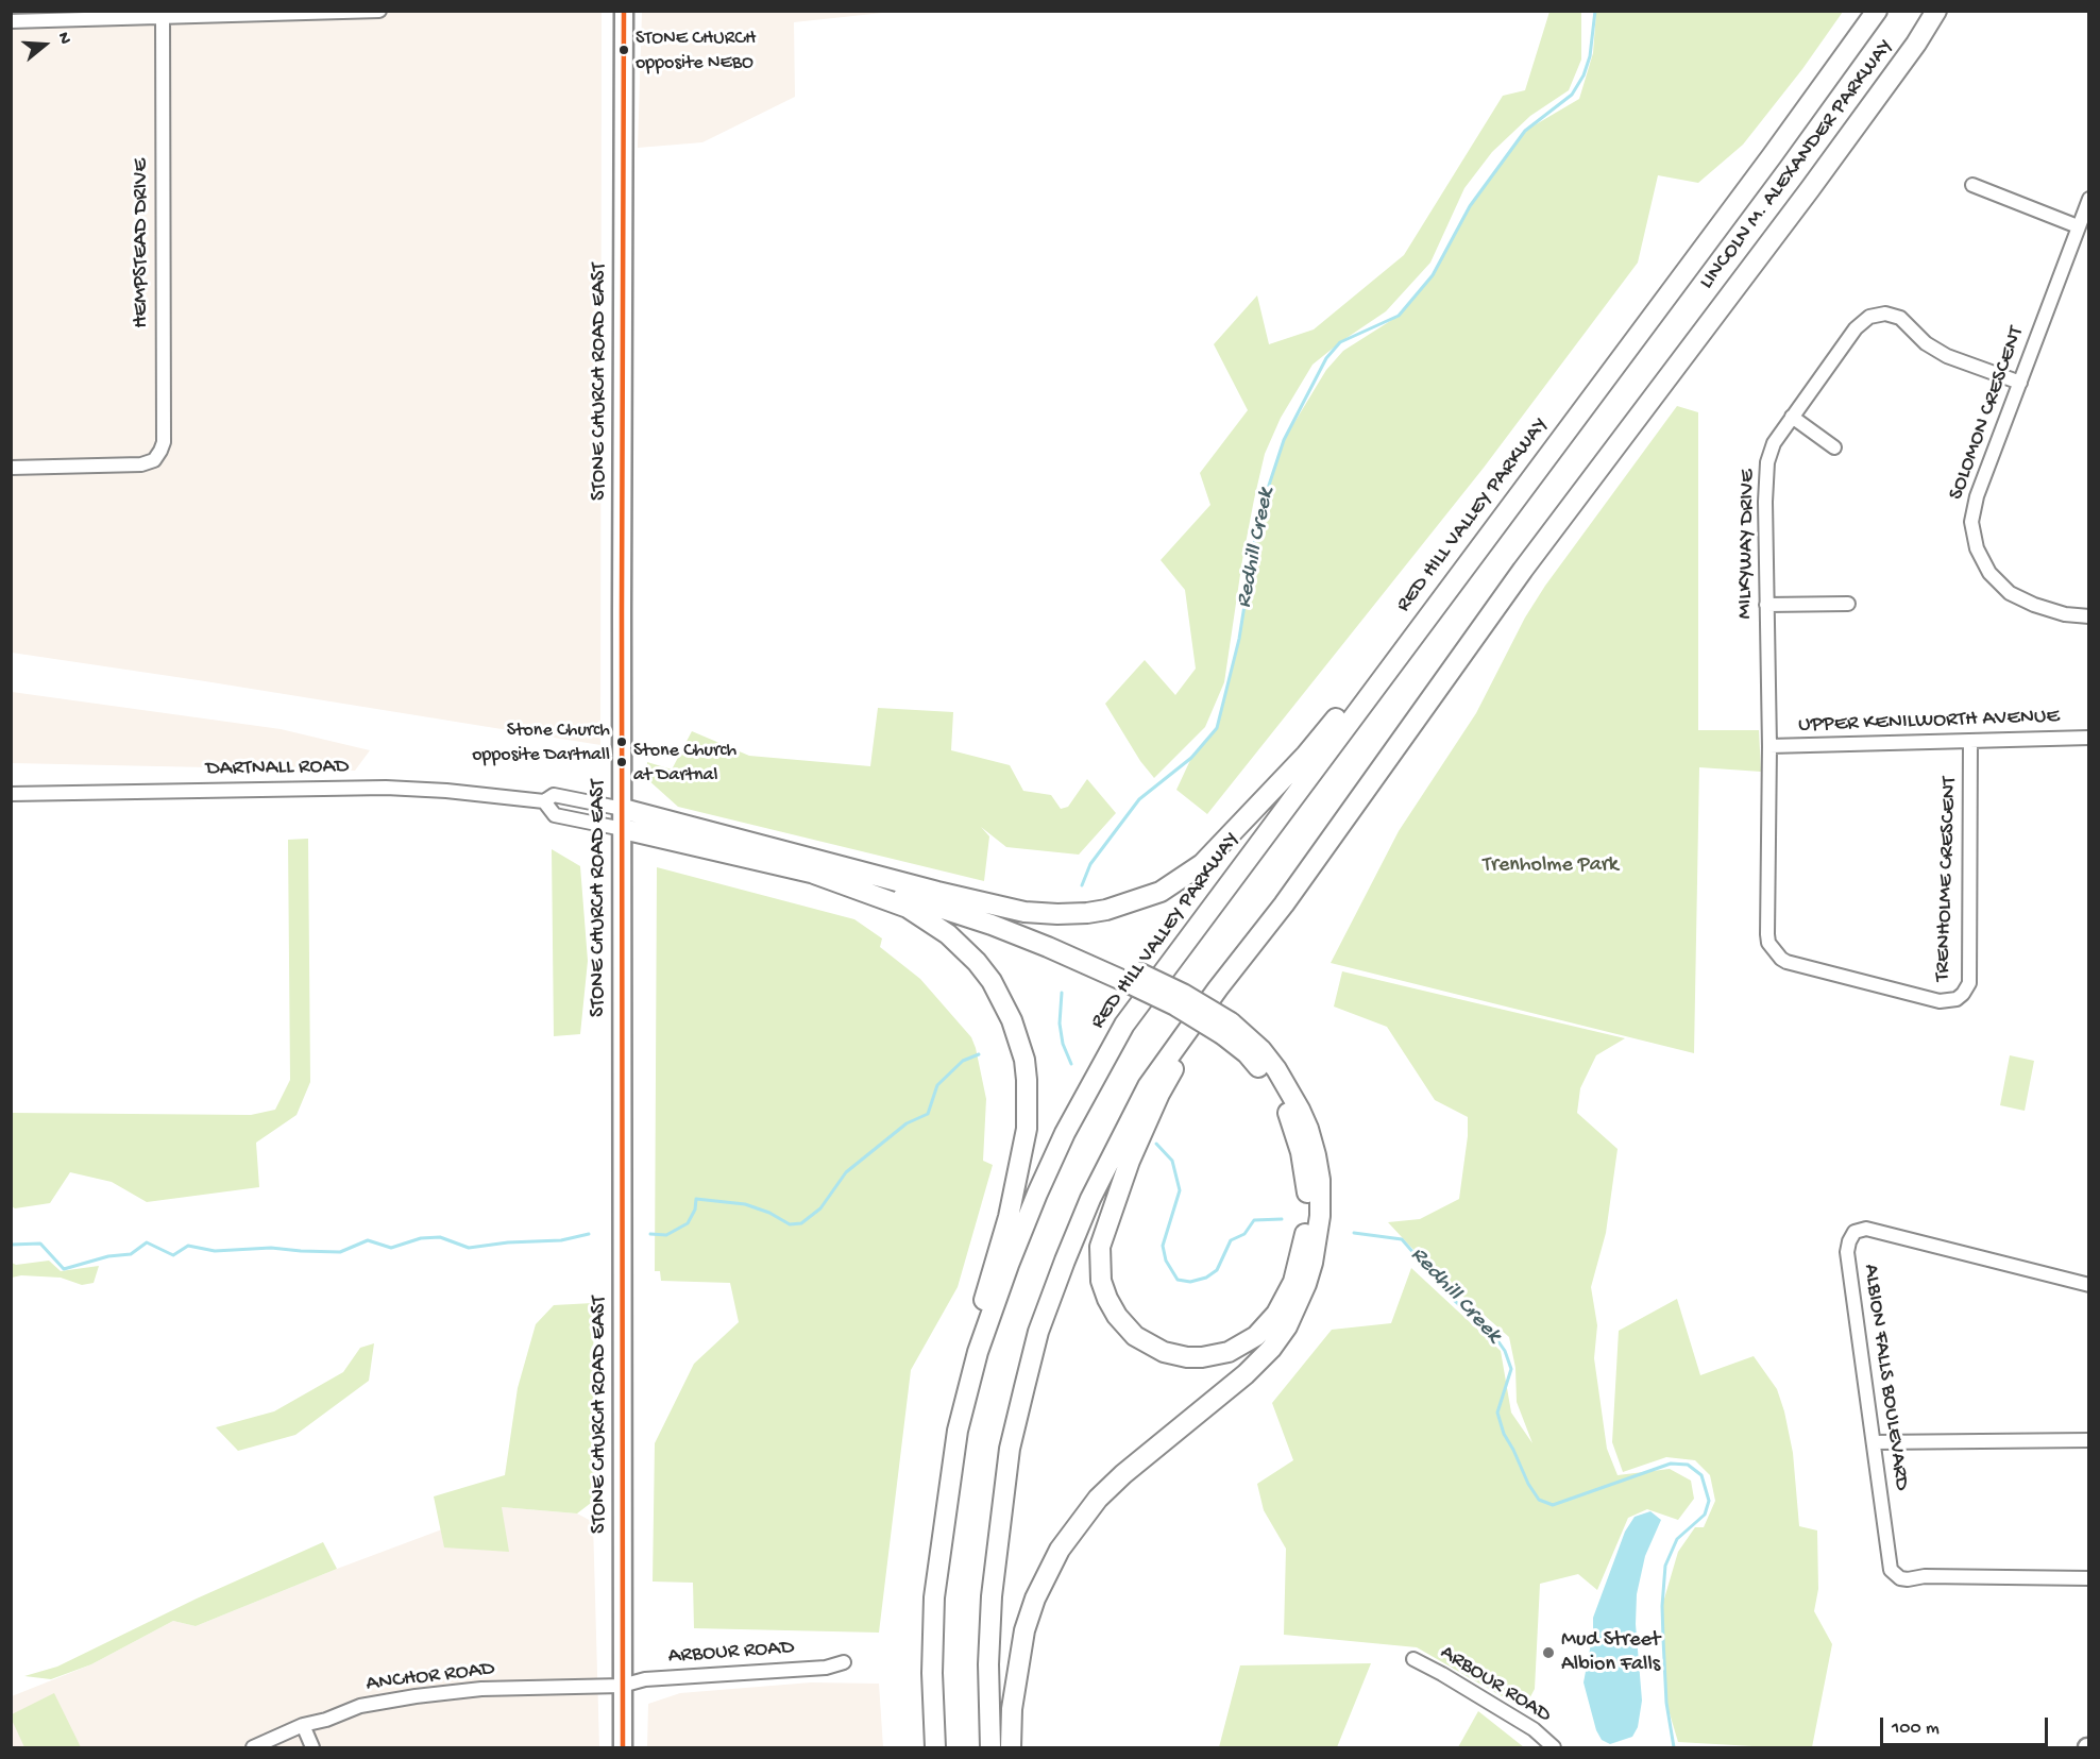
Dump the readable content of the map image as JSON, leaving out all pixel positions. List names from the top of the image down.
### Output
{
  "streets": {
    "highway": ["LINCOLN M. ALEXANDER PARKWAY", "RED HILL VALLEY PARKWAY"],
    "main road": ["STONE CHURCH ROAD EAST"],
    "street": [
      "HEMPSTEAD DRIVE",
      "SOLOMON CRESCENT",
      "MILKYWAY DRIVE",
      "UPPER KENILWORTH AVENUE",
      "DARTNALL ROAD",
      "TRENHOLME CRESCENT",
      "ALBION FALLS BOULEVARD",
      "ARBOUR ROAD",
      "ANCHOR ROAD"
    ]
  },
  "crossings": [
    ["LINCOLN M. ALEXANDER PARKWAY", "RED HILL VALLEY PARKWAY"],
    ["STONE CHURCH ROAD EAST", "DARTNALL ROAD"],
    ["STONE CHURCH ROAD EAST", "ARBOUR ROAD"],
    ["STONE CHURCH ROAD EAST", "ANCHOR ROAD"],
    ["SOLOMON CRESCENT", "MILKYWAY DRIVE"],
    ["MILKYWAY DRIVE", "UPPER KENILWORTH AVENUE"],
    ["MILKYWAY DRIVE", "TRENHOLME CRESCENT"],
    ["UPPER KENILWORTH AVENUE", "TRENHOLME CRESCENT"],
    ["ARBOUR ROAD", "ANCHOR ROAD"]
  ],
  "water": ["Redhill Creek"],
  "parks": ["Trenholme Park"],
  "places": [
    "STONE CHURCH opposite NEBO",
    "Stone Church opposite Dartnall",
    "Stone Church at Dartnal",
    "Mud Street Albion Falls"
  ],
  "scale_bar": "100 m",
  "north": "right"
}
